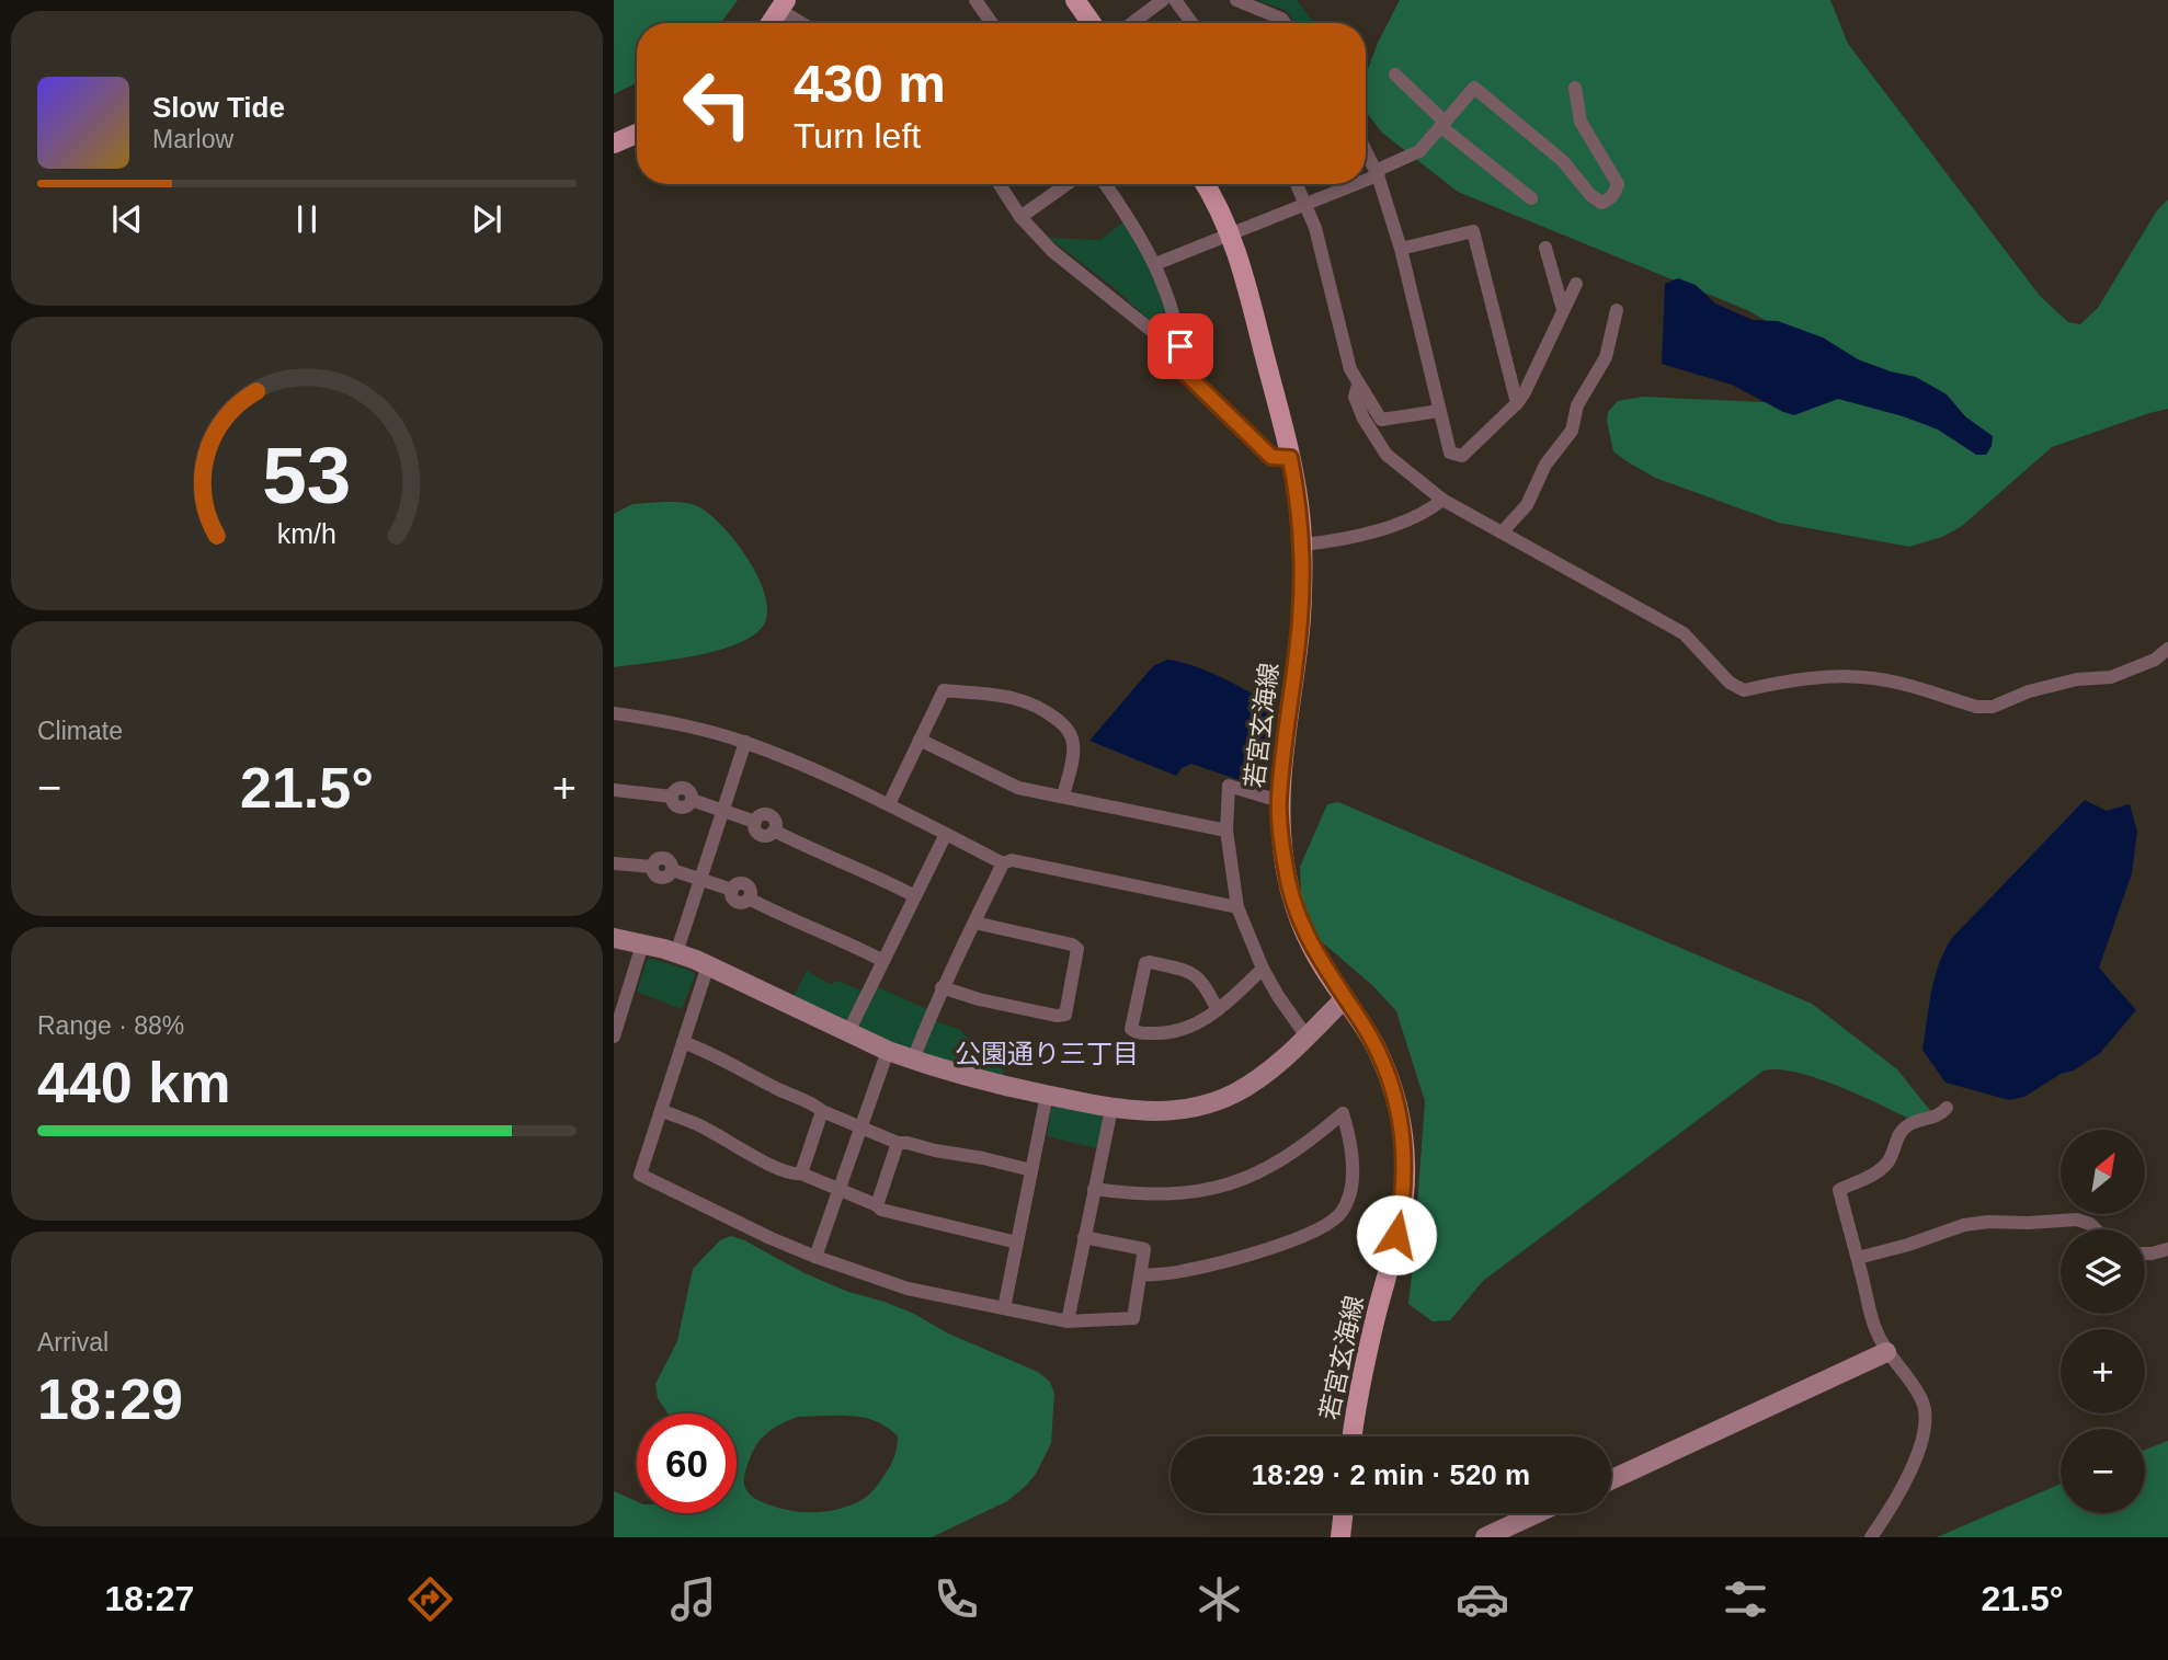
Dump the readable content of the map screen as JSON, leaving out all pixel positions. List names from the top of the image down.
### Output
{
  "streets": {
    "main road": ["若宮玄海線"]
  },
  "districts": ["公園通り三丁目"],
  "north": "top right",
  "page": {
    "turn": ["430 m", "Turn left"],
    "song": ["Slow Tide", "Marlow"],
    "tile": [
      "Climate",
      ["Range · 88%", "440 km"],
      ["Arrival", "18:29"]
    ],
    "heat": ["−", "21.5°", "+"],
    "map_buttons": ["+", "−"],
    "limit": "60",
    "trip": "18:29 · 2 min · 520 m",
    "tabs": ["18:27", "21.5°"],
    "gauge": ["53", "km/h"]
  }
}
